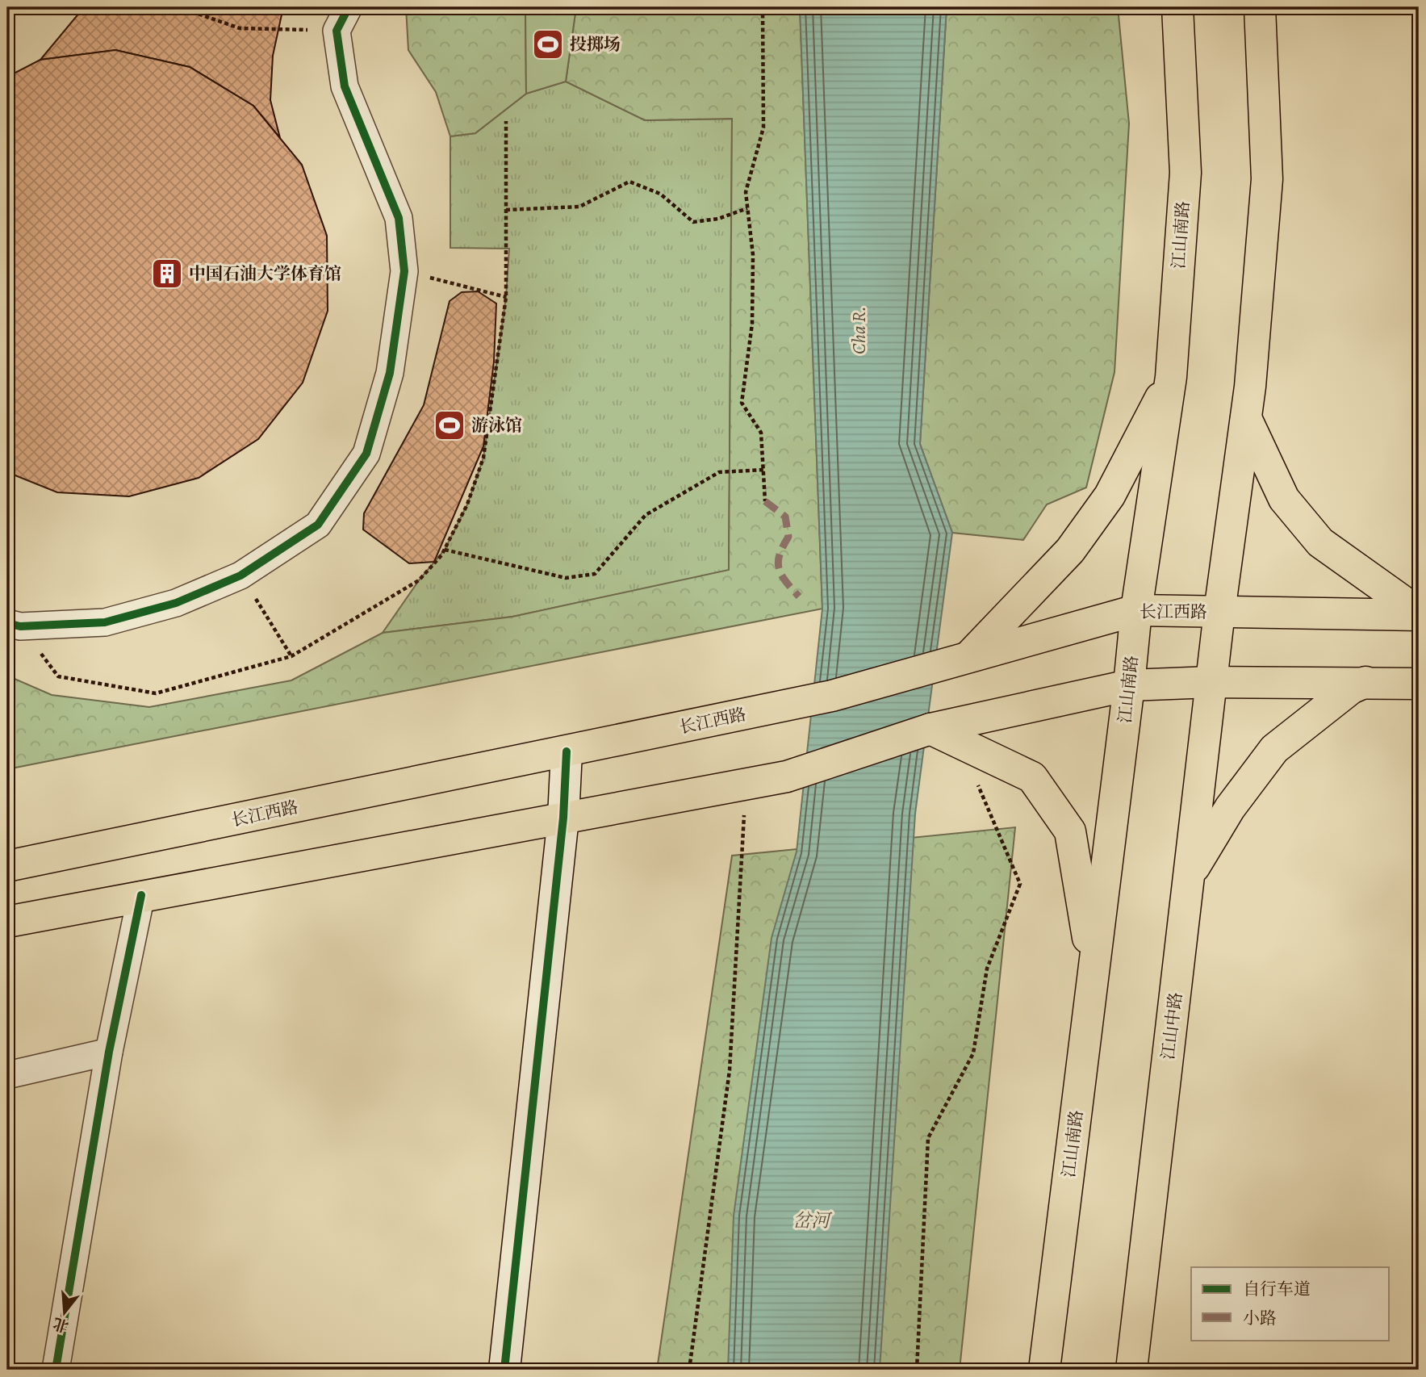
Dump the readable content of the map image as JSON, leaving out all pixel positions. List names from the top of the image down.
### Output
{
  "streets": {
    "main road": ["江山南路", "长江西路", "江山中路"]
  },
  "crossings": [
    ["江山南路", "长江西路"]
  ],
  "water": ["Cha R.", "岔河"],
  "places": {
    "sports": ["投掷场", "游泳馆"],
    "building": ["中国石油大学体育馆"]
  },
  "legend": ["自行车道", "小路"],
  "north": "bottom"
}
